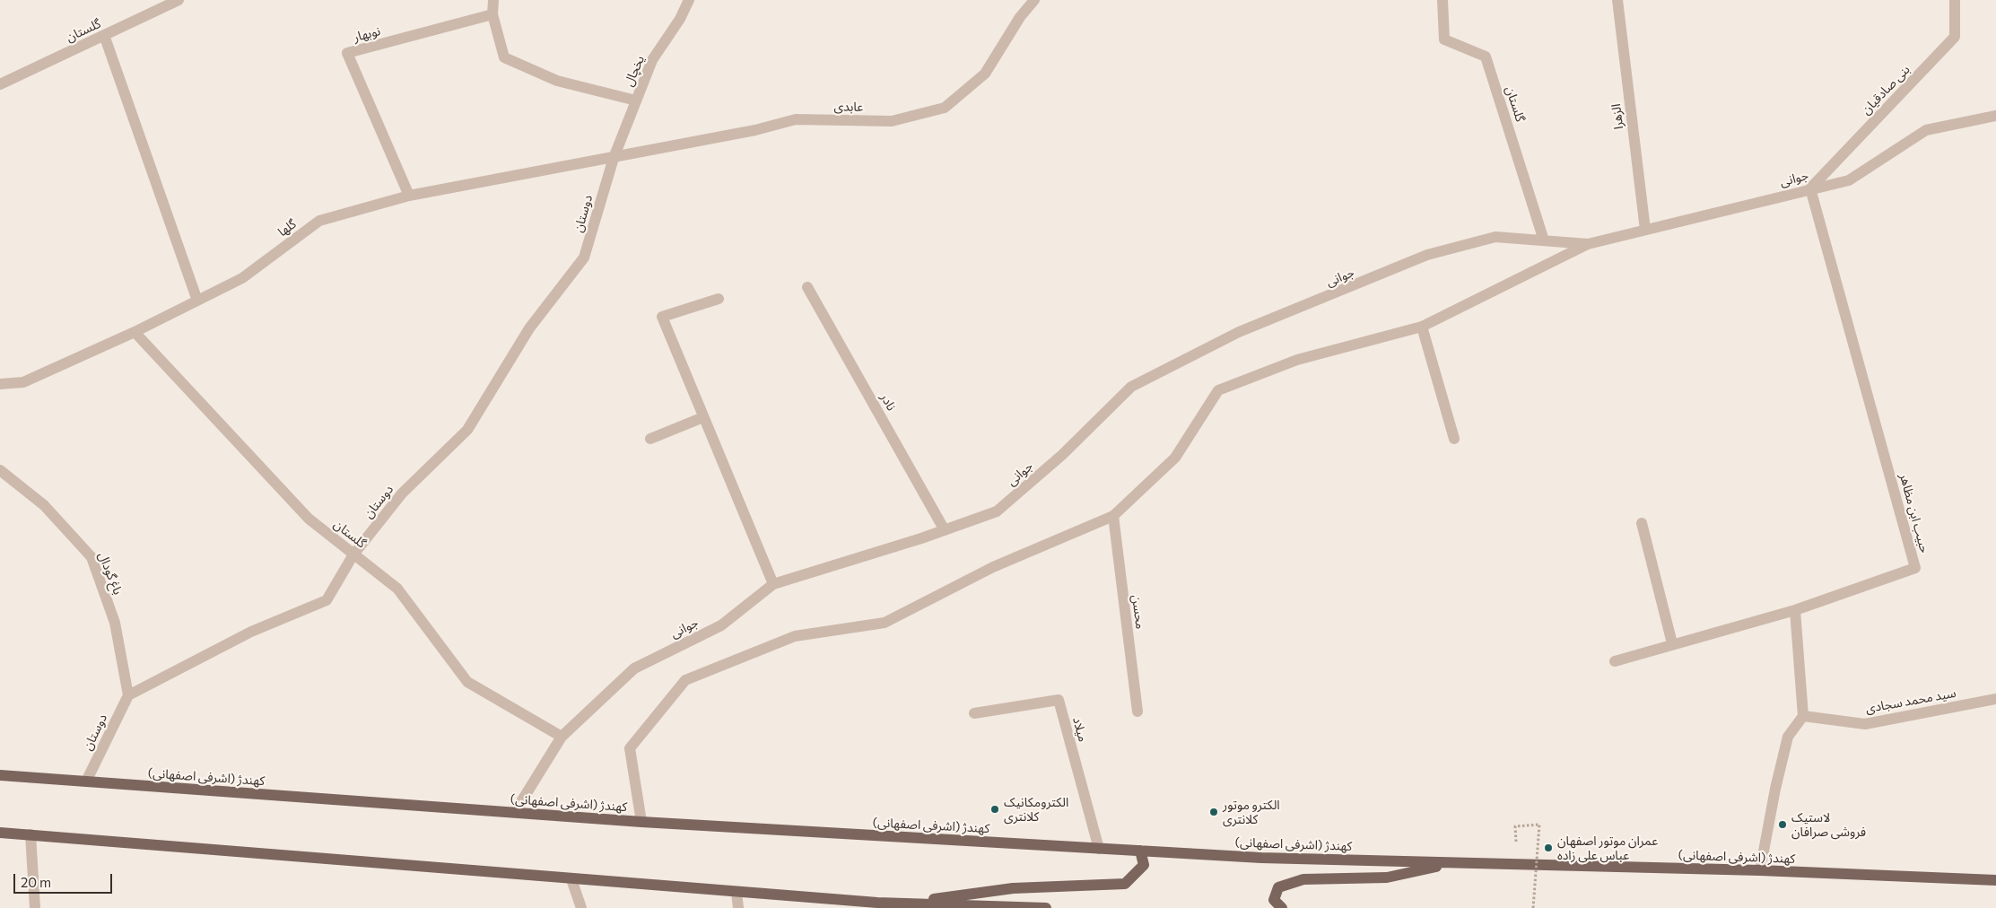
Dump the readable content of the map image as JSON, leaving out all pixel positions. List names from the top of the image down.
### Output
{
  "streets": {
    "main road": ["کهندژ (اشرفی اصفهانی)"],
    "street": [
      "گلستان",
      "نوبهار",
      "یخچال",
      "بنی صادقیان",
      "عابدی",
      "الزهرا",
      "جوانی",
      "دوستان",
      "گلها",
      "نادر",
      "حبیب ابن مظاهر",
      "باغ گودال",
      "محسن",
      "سید محمد سجادی",
      "میلاد"
    ]
  },
  "crossings": [
    ["گلستان", "جوانی"],
    ["گلستان", "دوستان"],
    ["گلستان", "گلها"],
    ["نوبهار", "گلها"],
    ["یخچال", "عابدی"],
    ["یخچال", "دوستان"],
    ["یخچال", "گلها"],
    ["بنی صادقیان", "جوانی"],
    ["بنی صادقیان", "حبیب ابن مظاهر"],
    ["عابدی", "دوستان"],
    ["عابدی", "گلها"],
    ["الزهرا", "جوانی"],
    ["جوانی", "نادر"],
    ["جوانی", "حبیب ابن مظاهر"],
    ["جوانی", "محسن"],
    ["جوانی", "کهندژ (اشرفی اصفهانی)"],
    ["دوستان", "گلها"],
    ["دوستان", "باغ گودال"],
    ["دوستان", "کهندژ (اشرفی اصفهانی)"],
    ["میلاد", "کهندژ (اشرفی اصفهانی)"]
  ],
  "places": [
    "الکترومکانیک کلانتری",
    "الکترو موتور کلانتری",
    "لاستیک فروشی صرافان",
    "عمران موتور اصفهان عباس علی زاده"
  ],
  "scale_bar": "20 m"
}
